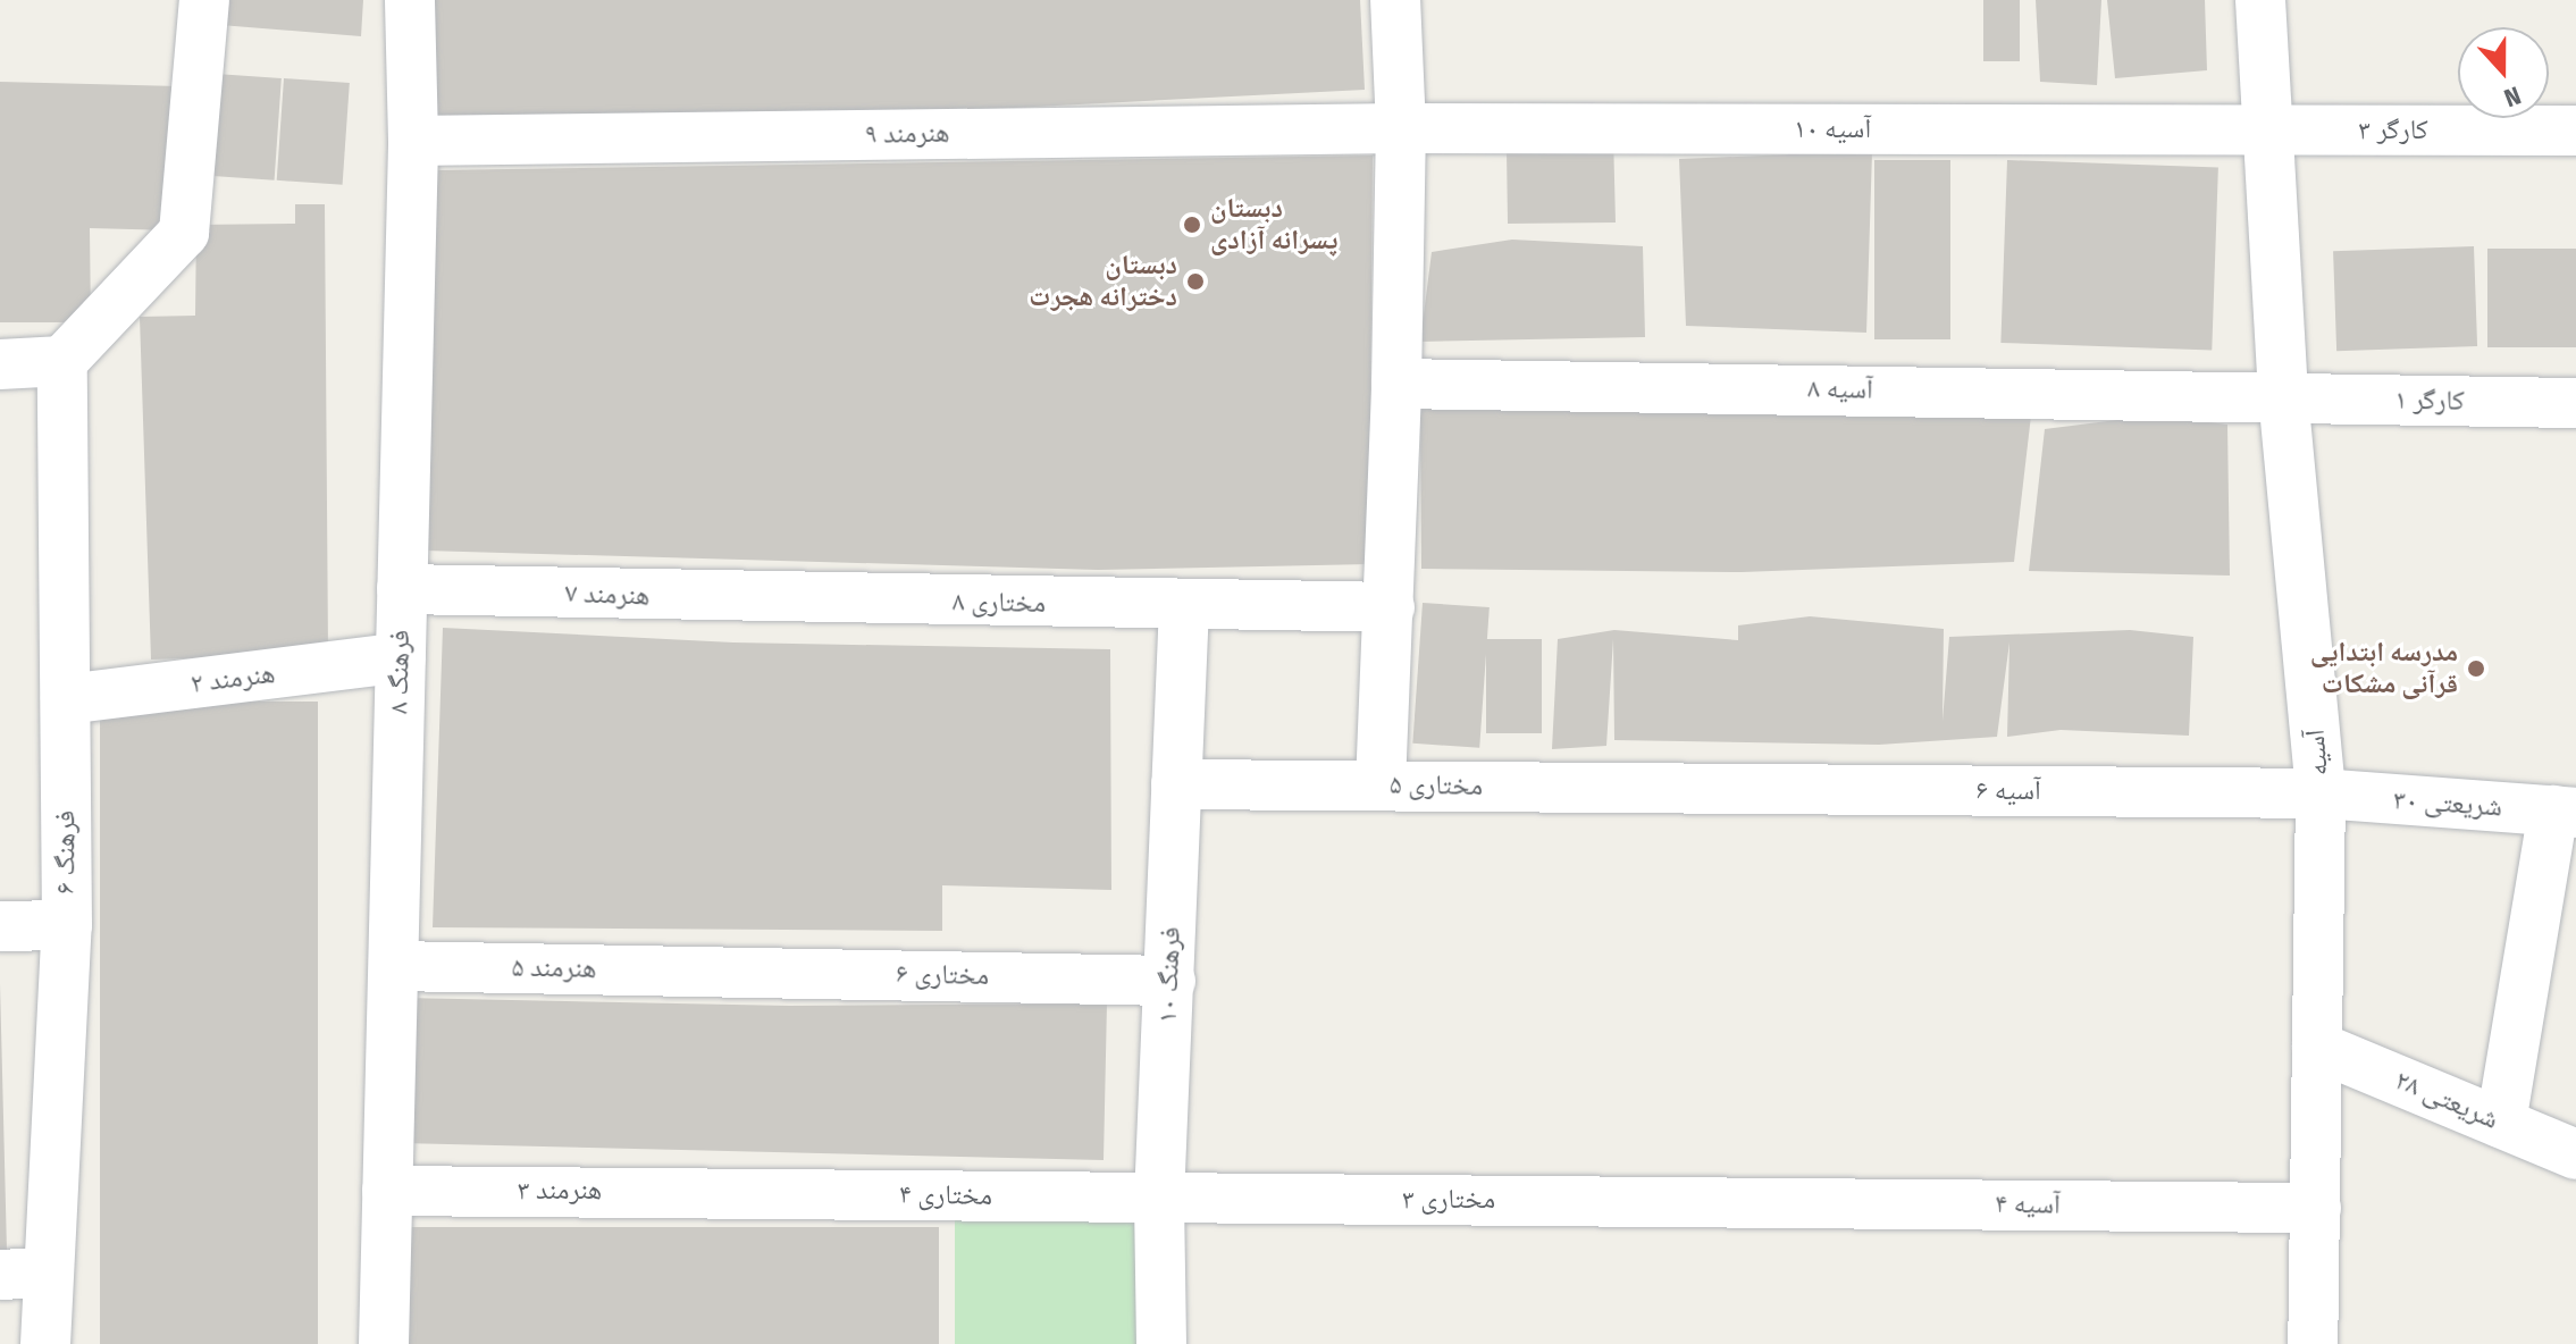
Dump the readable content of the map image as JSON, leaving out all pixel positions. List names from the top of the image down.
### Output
{
  "streets": {
    "street": [
      "آسیه ۱۰",
      "کارگر ۳",
      "هنرمند ۹",
      "آسیه ۸",
      "کارگر ۱",
      "هنرمند ۷",
      "مختاری ۸",
      "فرهنگ ۸",
      "هنرمند ۲",
      "آسیه",
      "مختاری ۵",
      "آسیه ۶",
      "شریعتی ۳۰",
      "فرهنگ ۶",
      "هنرمند ۵",
      "مختاری ۶",
      "فرهنگ ۱۰",
      "شریعتی ۲۸",
      "هنرمند ۳",
      "مختاری ۴",
      "مختاری ۳",
      "آسیه ۴"
    ]
  },
  "crossings": [
    ["آسیه ۱۰", "کارگر ۳"],
    ["آسیه ۱۰", "هنرمند ۹"],
    ["آسیه ۱۰", "آسیه"],
    ["کارگر ۳", "آسیه"],
    ["هنرمند ۹", "فرهنگ ۸"],
    ["آسیه ۸", "کارگر ۱"],
    ["آسیه ۸", "آسیه"],
    ["کارگر ۱", "آسیه"],
    ["هنرمند ۷", "مختاری ۸"],
    ["هنرمند ۷", "فرهنگ ۸"],
    ["مختاری ۸", "فرهنگ ۱۰"],
    ["فرهنگ ۸", "هنرمند ۲"],
    ["فرهنگ ۸", "هنرمند ۵"],
    ["فرهنگ ۸", "هنرمند ۳"],
    ["هنرمند ۲", "فرهنگ ۶"],
    ["آسیه", "آسیه ۶"],
    ["آسیه", "شریعتی ۳۰"],
    ["آسیه", "شریعتی ۲۸"],
    ["آسیه", "آسیه ۴"],
    ["مختاری ۵", "آسیه ۶"],
    ["مختاری ۵", "فرهنگ ۱۰"],
    ["آسیه ۶", "شریعتی ۳۰"],
    ["هنرمند ۵", "مختاری ۶"],
    ["مختاری ۶", "فرهنگ ۱۰"],
    ["فرهنگ ۱۰", "مختاری ۴"],
    ["فرهنگ ۱۰", "مختاری ۳"],
    ["هنرمند ۳", "مختاری ۴"],
    ["مختاری ۴", "مختاری ۳"],
    ["مختاری ۳", "آسیه ۴"]
  ],
  "places": ["دبستان پسرانه آزادی", "دبستان دخترانه هجرت", "مدرسه ابتدایی قرآنی مشکات"],
  "north": "bottom"
}
